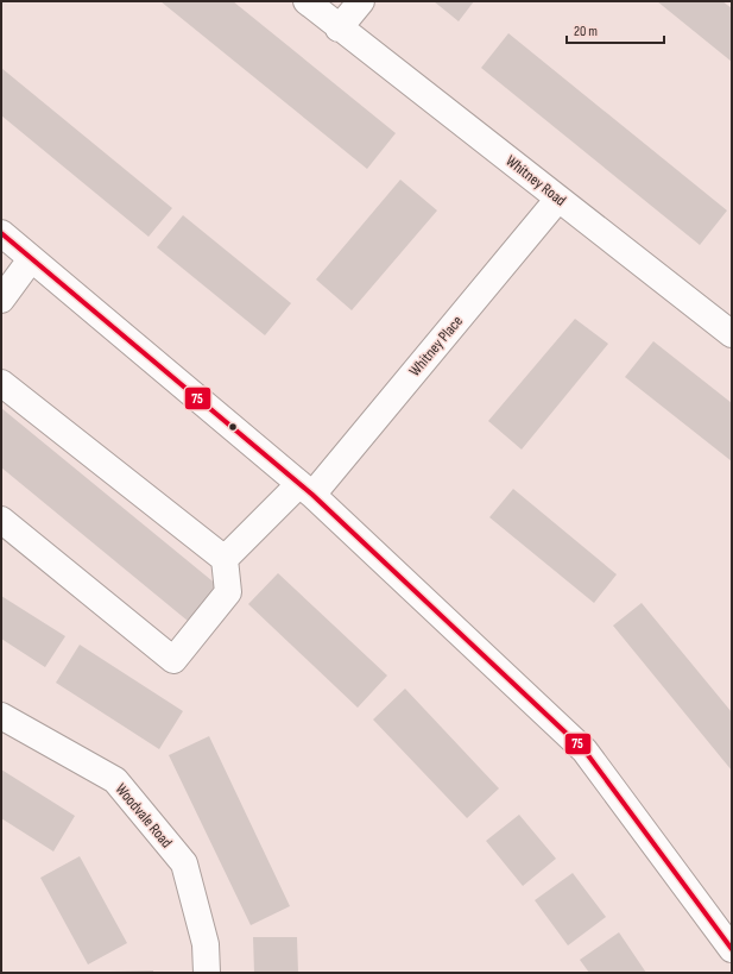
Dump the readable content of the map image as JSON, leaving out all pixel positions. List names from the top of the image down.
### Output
{
  "streets": {
    "street": ["Whitney Road", "Whitney Place", "Woodvale Road"]
  },
  "crossings": [
    ["Whitney Road", "Whitney Place"]
  ],
  "lines": ["transit line 75"],
  "scale_bar": "20 m"
}
